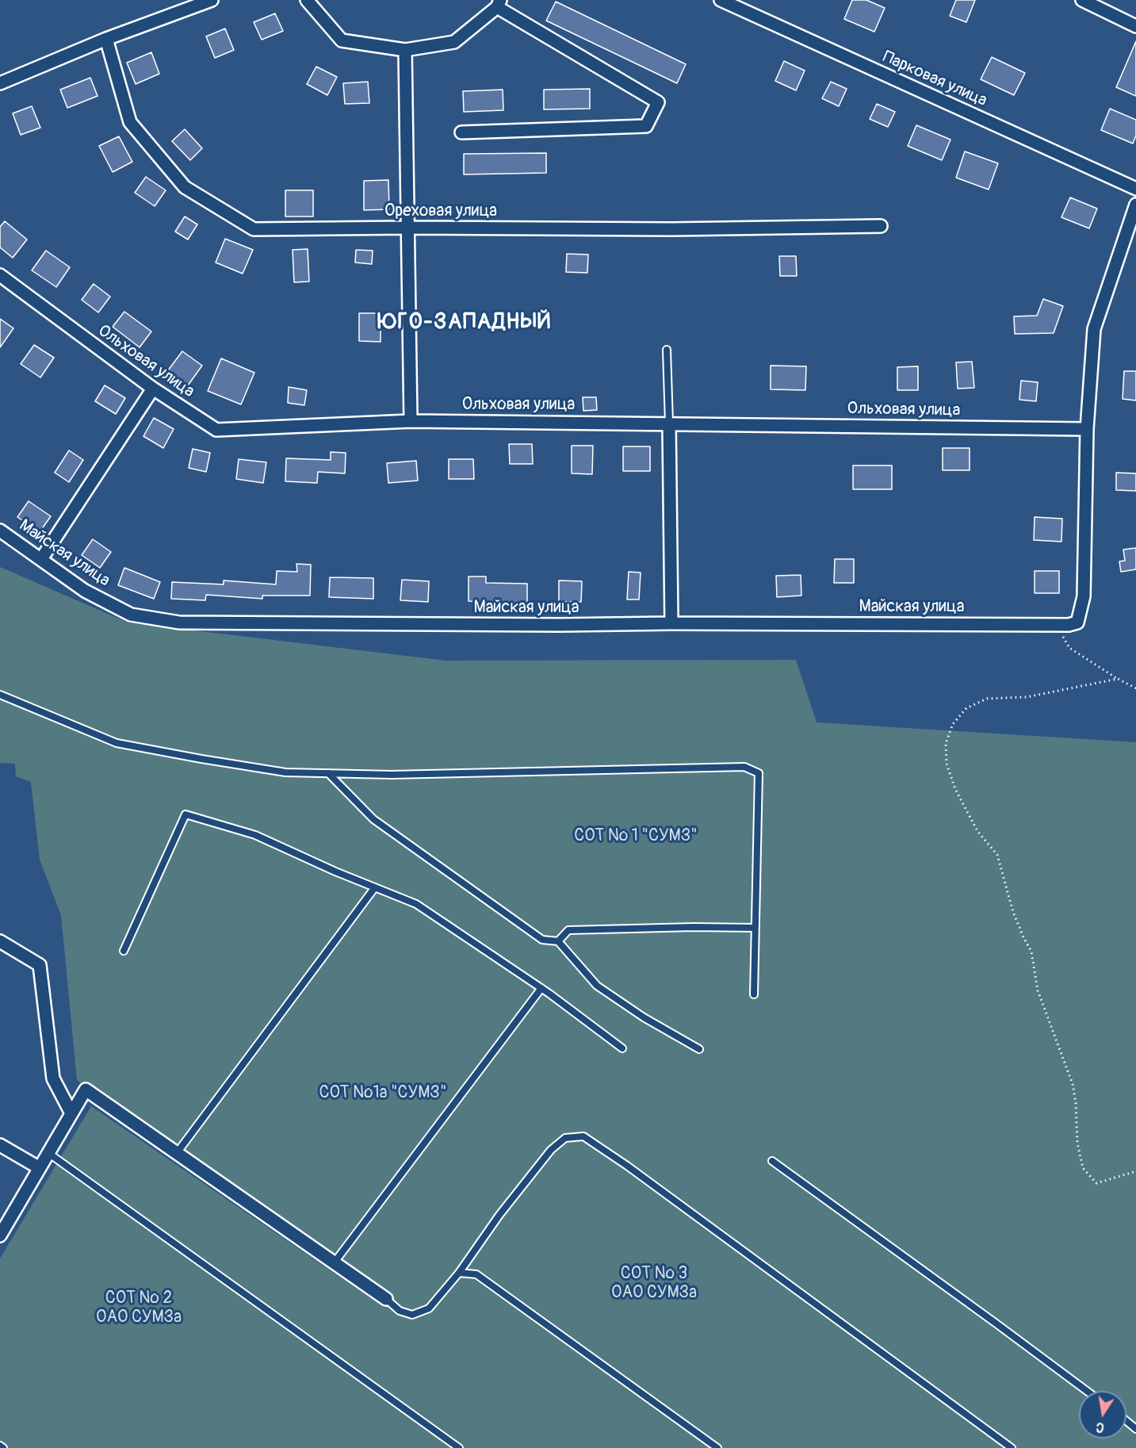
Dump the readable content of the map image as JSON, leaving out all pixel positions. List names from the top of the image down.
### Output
{
  "streets": {
    "street": [
      "Парковая улица",
      "Ореховая улица",
      "Ольховая улица",
      "Майская улица"
    ]
  },
  "crossings": [
    ["Ольховая улица", "Майская улица"]
  ],
  "districts": ["ЮГО-ЗАПАДНЫЙ"],
  "parks": [
    "СОТ № 1 \"СУМЗ\"",
    "СОТ №1а \"СУМЗ\"",
    "СОТ № 3 ОАО СУМЗа",
    "СОТ № 2 ОАО СУМЗа"
  ],
  "north": "bottom"
}
